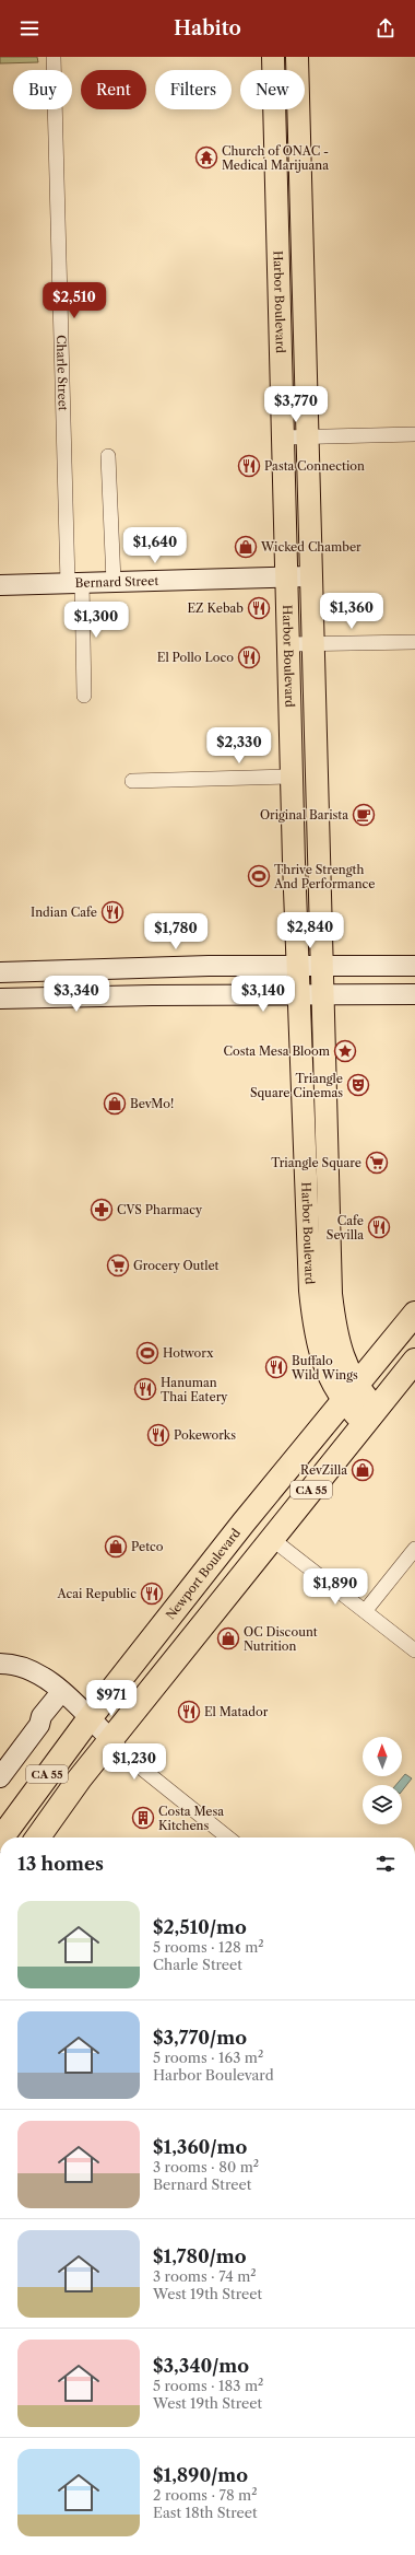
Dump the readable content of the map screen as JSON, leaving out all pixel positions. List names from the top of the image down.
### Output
{
  "streets": {
    "highway": ["CA 55", "Newport Boulevard"],
    "main road": ["Harbor Boulevard", "Bernard Street"],
    "street": ["Charle Street"]
  },
  "crossings": [
    ["Harbor Boulevard", "Bernard Street"],
    ["Harbor Boulevard", "CA 55"],
    ["Harbor Boulevard", "Newport Boulevard"],
    ["Charle Street", "Bernard Street"]
  ],
  "places": {
    "temple": ["Church of ONAC - Medical Marijuana"],
    "restaurant": [
      "Pasta Connection",
      "EZ Kebab",
      "El Pollo Loco",
      "Indian Cafe",
      "Cafe Sevilla",
      "Buffalo Wild Wings",
      "Hanuman Thai Eatery",
      "Pokeworks",
      "Acai Republic",
      "El Matador"
    ],
    "shop": [
      "Wicked Chamber",
      "BevMo!",
      "RevZilla",
      "Petco",
      "OC Discount Nutrition"
    ],
    "cafe": ["Original Barista"],
    "sports": ["Thrive Strength And Performance", "Hotworx"],
    "place": ["Costa Mesa Bloom"],
    "theatre": ["Triangle Square Cinemas"],
    "supermarket": ["Triangle Square", "Grocery Outlet"],
    "pharmacy": ["CVS Pharmacy"],
    "building": ["Costa Mesa Kitchens"]
  },
  "north": "top",
  "page": {
    "header": "Habito",
    "chip": [
      "Buy",
      "Rent",
      "Filters",
      "New"
    ],
    "price": [
      "$2,510",
      "$3,770",
      "$1,640",
      "$1,360",
      "$1,300",
      "$2,330",
      "$2,840",
      "$1,780",
      "$3,340",
      "$3,140",
      "$1,890",
      "$971",
      "$1,230"
    ],
    "heading": "13 homes",
    "list": [
      {
        "name": "$2,510/mo",
        "note": "5 rooms · 128 m² · Charle Street"
      },
      {
        "name": "$3,770/mo",
        "note": "5 rooms · 163 m² · Harbor Boulevard"
      },
      {
        "name": "$1,360/mo",
        "note": "3 rooms · 80 m² · Bernard Street"
      },
      {
        "name": "$1,780/mo",
        "note": "3 rooms · 74 m² · West 19th Street"
      },
      {
        "name": "$3,340/mo",
        "note": "5 rooms · 183 m² · West 19th Street"
      },
      {
        "name": "$1,890/mo",
        "note": "2 rooms · 78 m² · East 18th Street"
      }
    ]
  }
}
